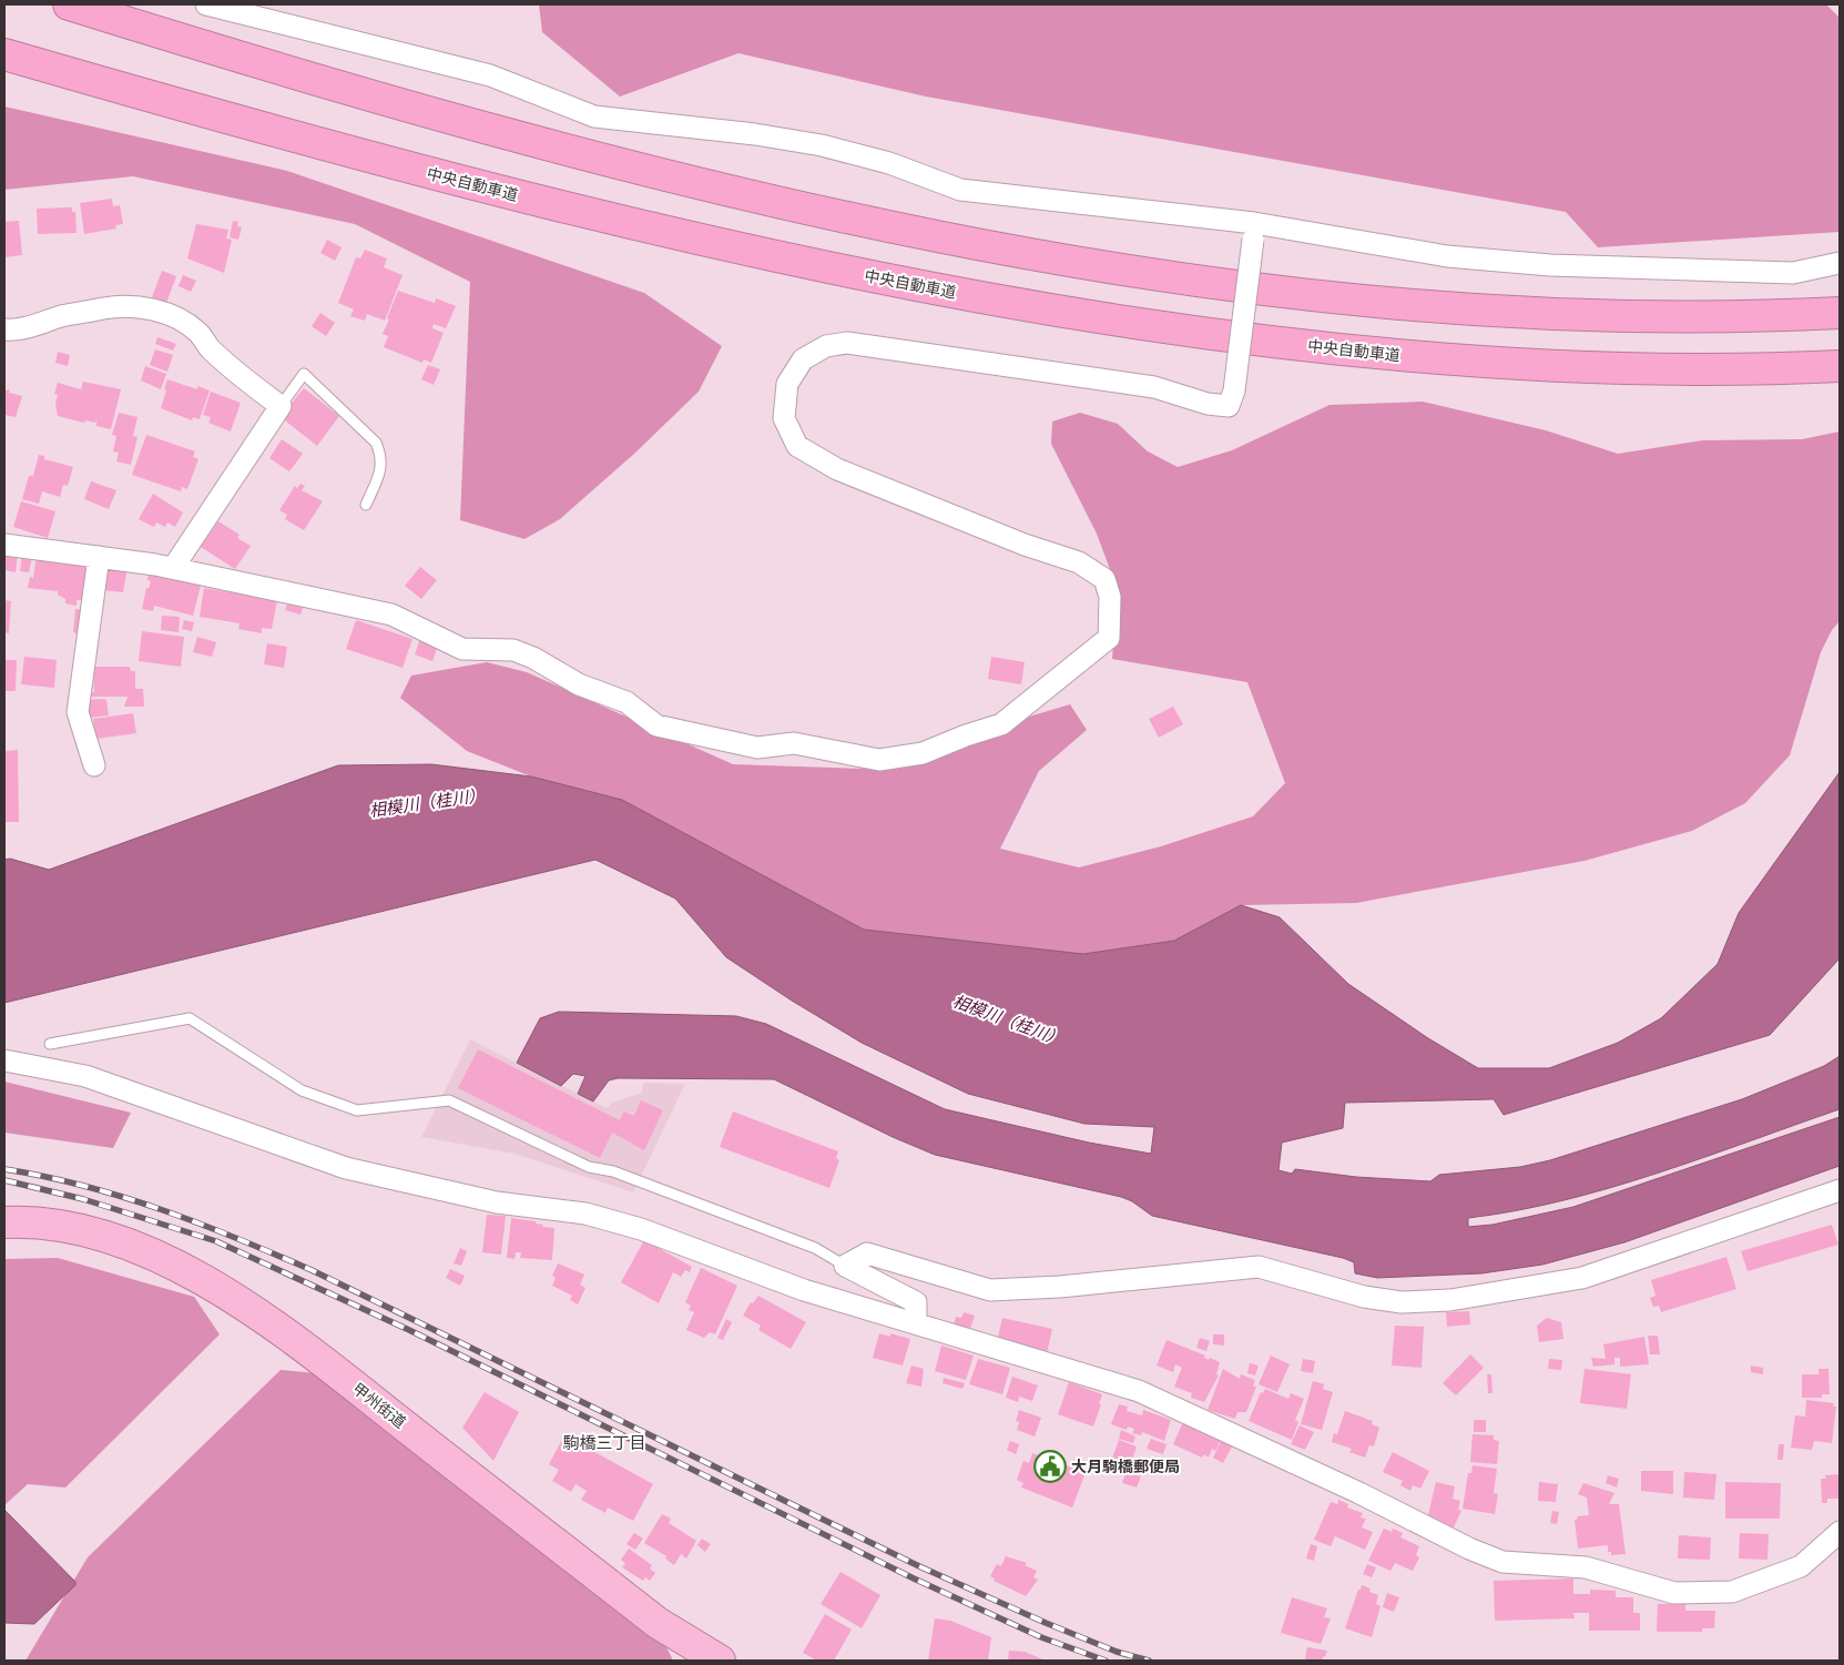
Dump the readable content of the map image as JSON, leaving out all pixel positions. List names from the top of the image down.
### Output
{
  "streets": {
    "highway": ["中央自動車道", "甲州街道"]
  },
  "districts": ["駒橋三丁目"],
  "water": ["相模川（桂川）"],
  "places": {
    "public building": ["大月駒橋郵便局"]
  }
}
